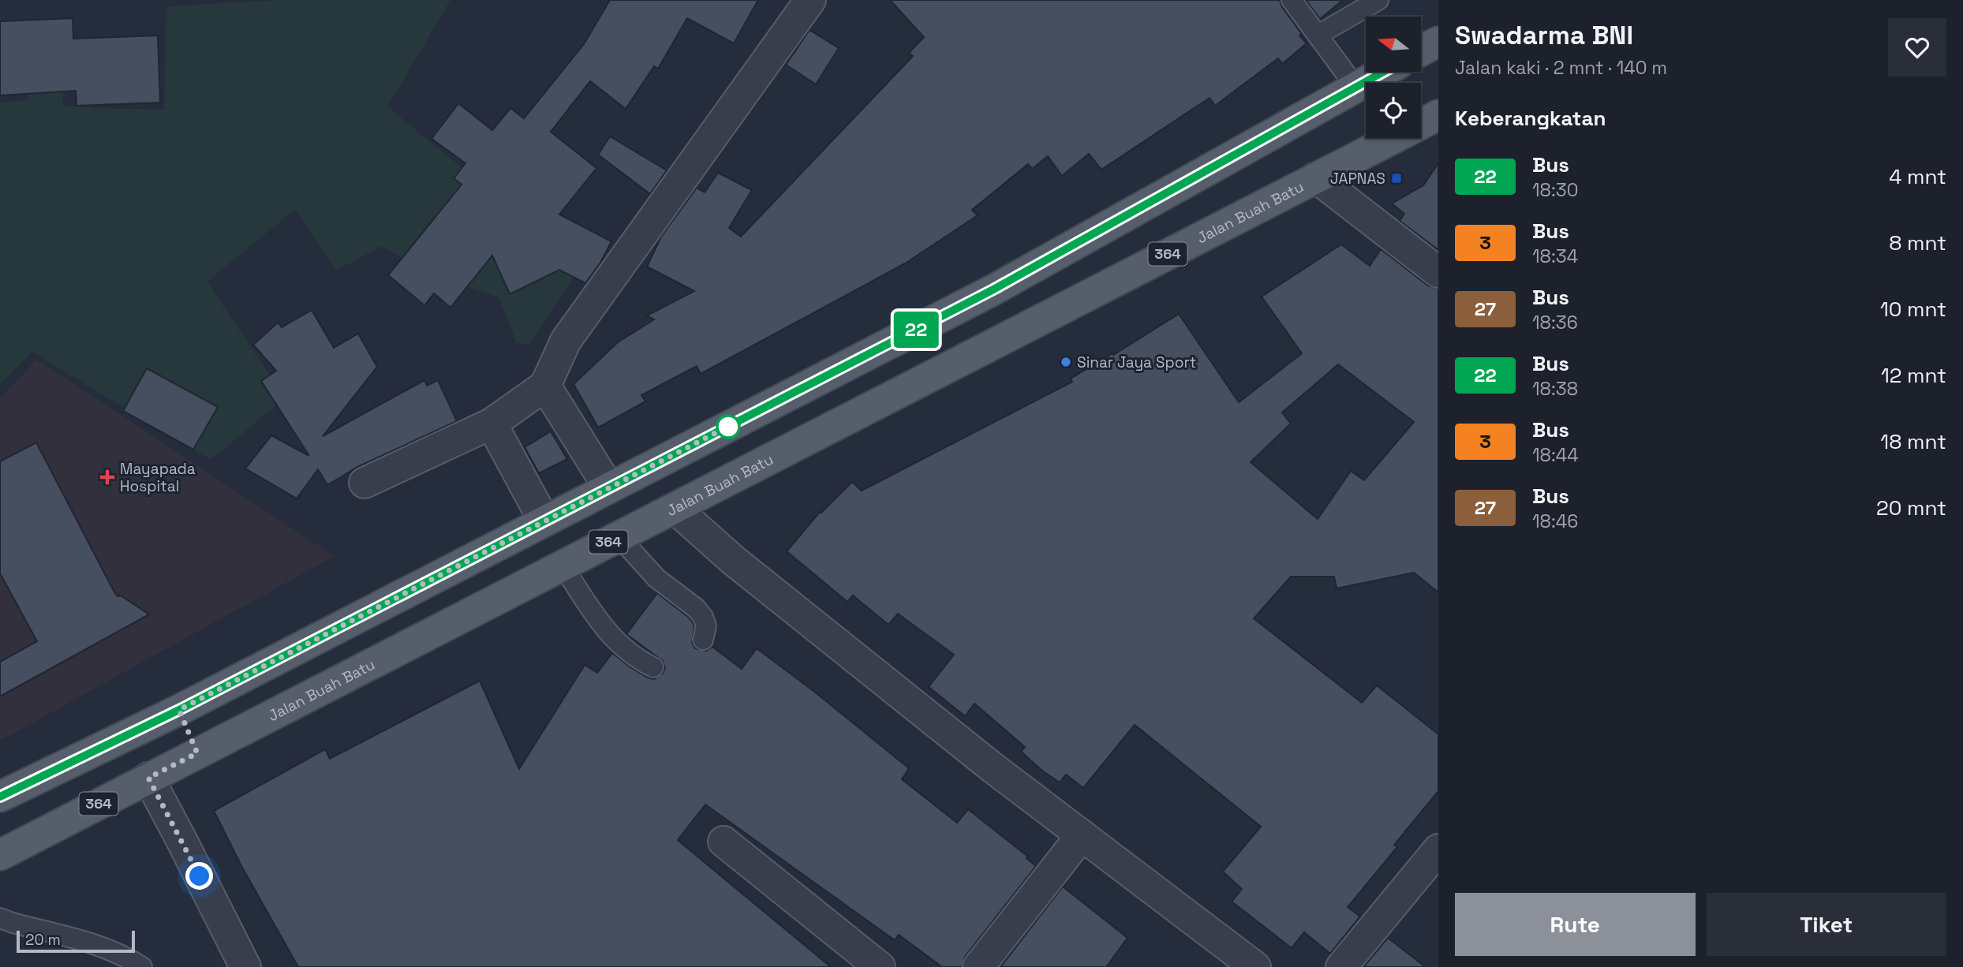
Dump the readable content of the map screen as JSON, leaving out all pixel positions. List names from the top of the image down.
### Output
{
  "streets": {
    "main road": ["Jalan Buah Batu", "364"]
  },
  "places": {
    "transit": ["JAPNAS"],
    "other": ["Sinar Jaya Sport"],
    "health": ["Mayapada Hospital"]
  },
  "lines": ["bus line 22"],
  "scale_bar": "20 m",
  "north": "left",
  "page": {
    "on_map": "22",
    "heading": [
      ["Swadarma BNI", "Jalan kaki · 2 mnt · 140 m"],
      "Keberangkatan"
    ],
    "list": [
      {
        "mark": "22",
        "name": "Bus",
        "note": "18:30",
        "value": "4 mnt"
      },
      {
        "mark": "3",
        "name": "Bus",
        "note": "18:34",
        "value": "8 mnt"
      },
      {
        "mark": "27",
        "name": "Bus",
        "note": "18:36",
        "value": "10 mnt"
      },
      {
        "mark": "22",
        "name": "Bus",
        "note": "18:38",
        "value": "12 mnt"
      },
      {
        "mark": "3",
        "name": "Bus",
        "note": "18:44",
        "value": "18 mnt"
      },
      {
        "mark": "27",
        "name": "Bus",
        "note": "18:46",
        "value": "20 mnt"
      }
    ],
    "buttons": ["Rute", "Tiket"],
    "scale": "20 m"
  }
}
